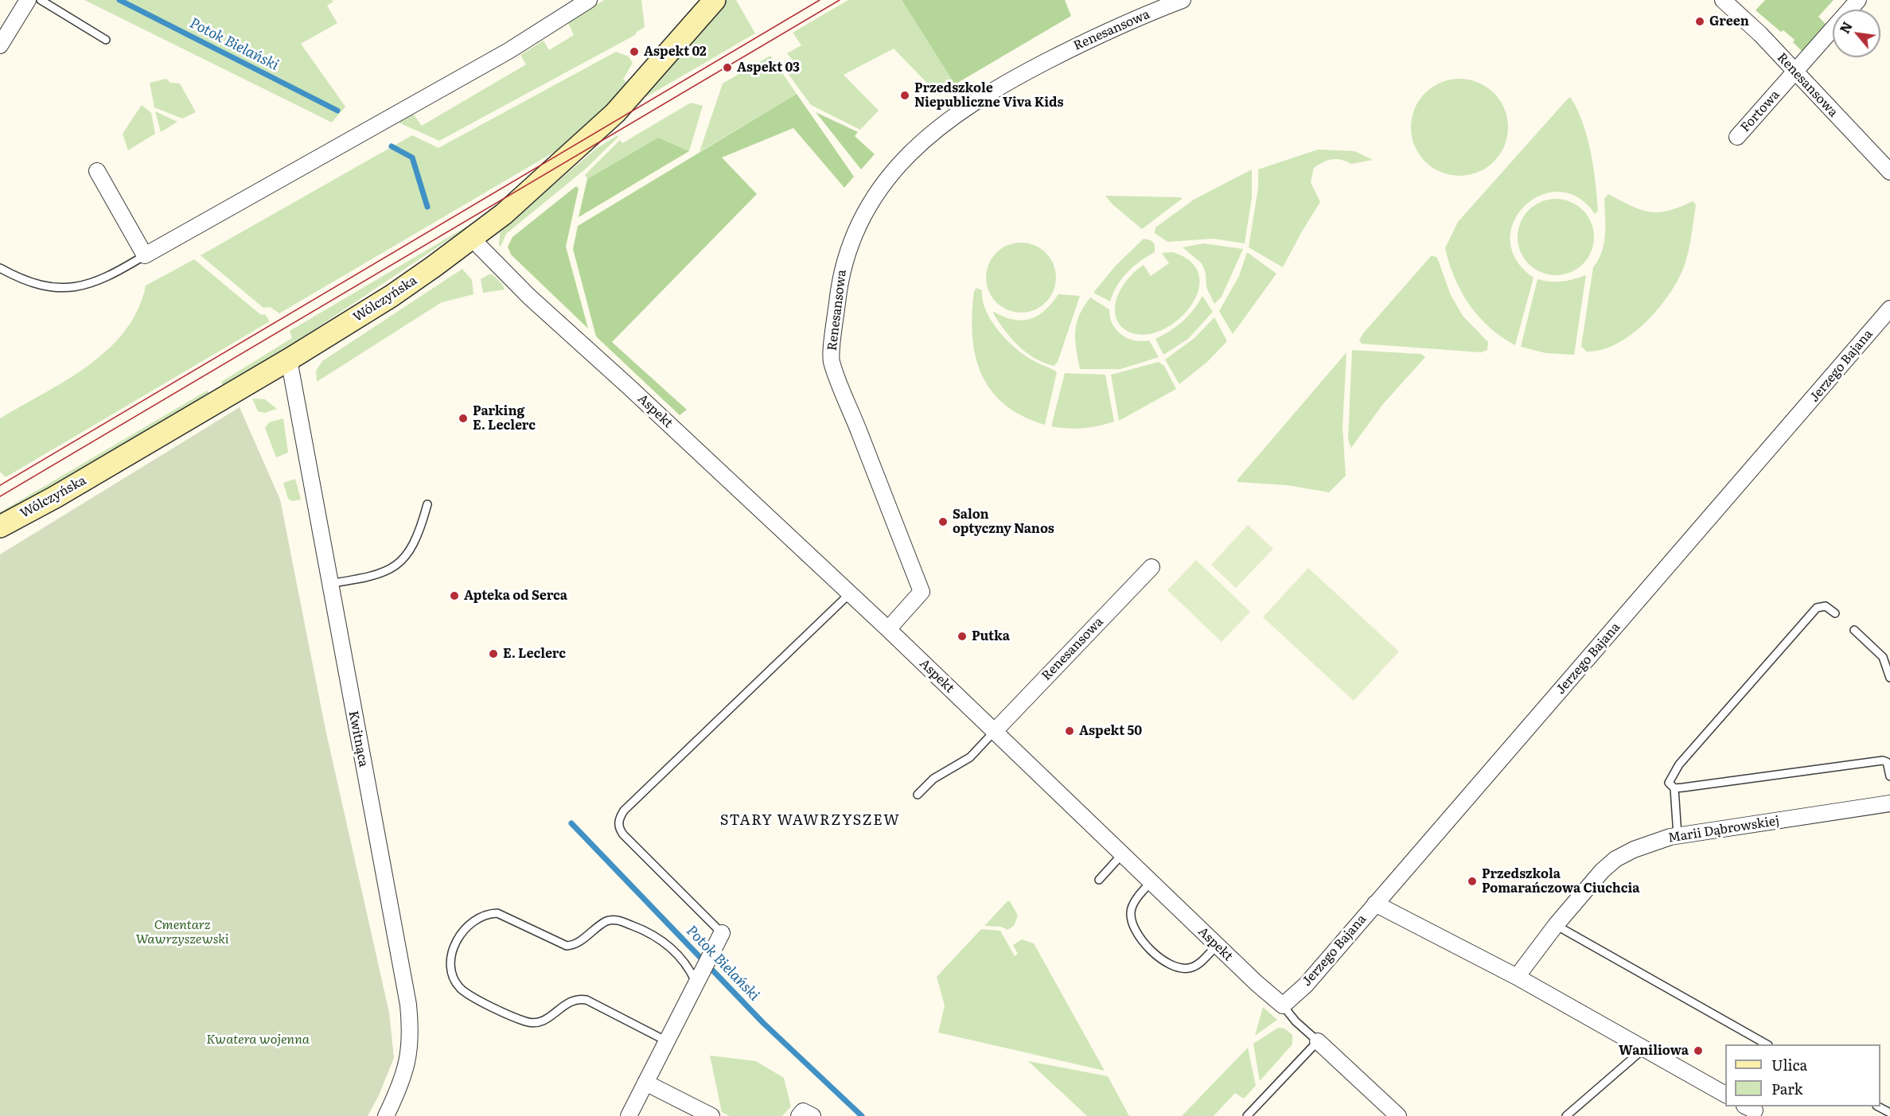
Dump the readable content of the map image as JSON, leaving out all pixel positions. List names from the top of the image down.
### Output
{
  "streets": {
    "main road": ["Wólczyńska"],
    "street": [
      "Renesansowa",
      "Fortowa",
      "Jerzego Bajana",
      "Aspekt",
      "Kwitnąca",
      "Marii Dąbrowskiej"
    ]
  },
  "crossings": [
    ["Renesansowa", "Fortowa"],
    ["Renesansowa", "Aspekt"],
    ["Wólczyńska", "Aspekt"],
    ["Wólczyńska", "Kwitnąca"],
    ["Jerzego Bajana", "Aspekt"]
  ],
  "districts": ["STARY WAWRZYSZEW"],
  "water": ["Potok Bielański"],
  "parks": ["Cmentarz Wawrzyszewski", "Kwatera wojenna"],
  "places": [
    "Green",
    "Aspekt 02",
    "Aspekt 03",
    "Przedszkole Niepubliczne Viva Kids",
    "Parking E. Leclerc",
    "Salon optyczny Nanos",
    "Apteka od Serca",
    "Putka",
    "E. Leclerc",
    "Aspekt 50",
    "Przedszkola Pomarańczowa Ciuchcia",
    "Waniliowa"
  ],
  "legend": ["Ulica", "Park"],
  "north": "top left"
}
